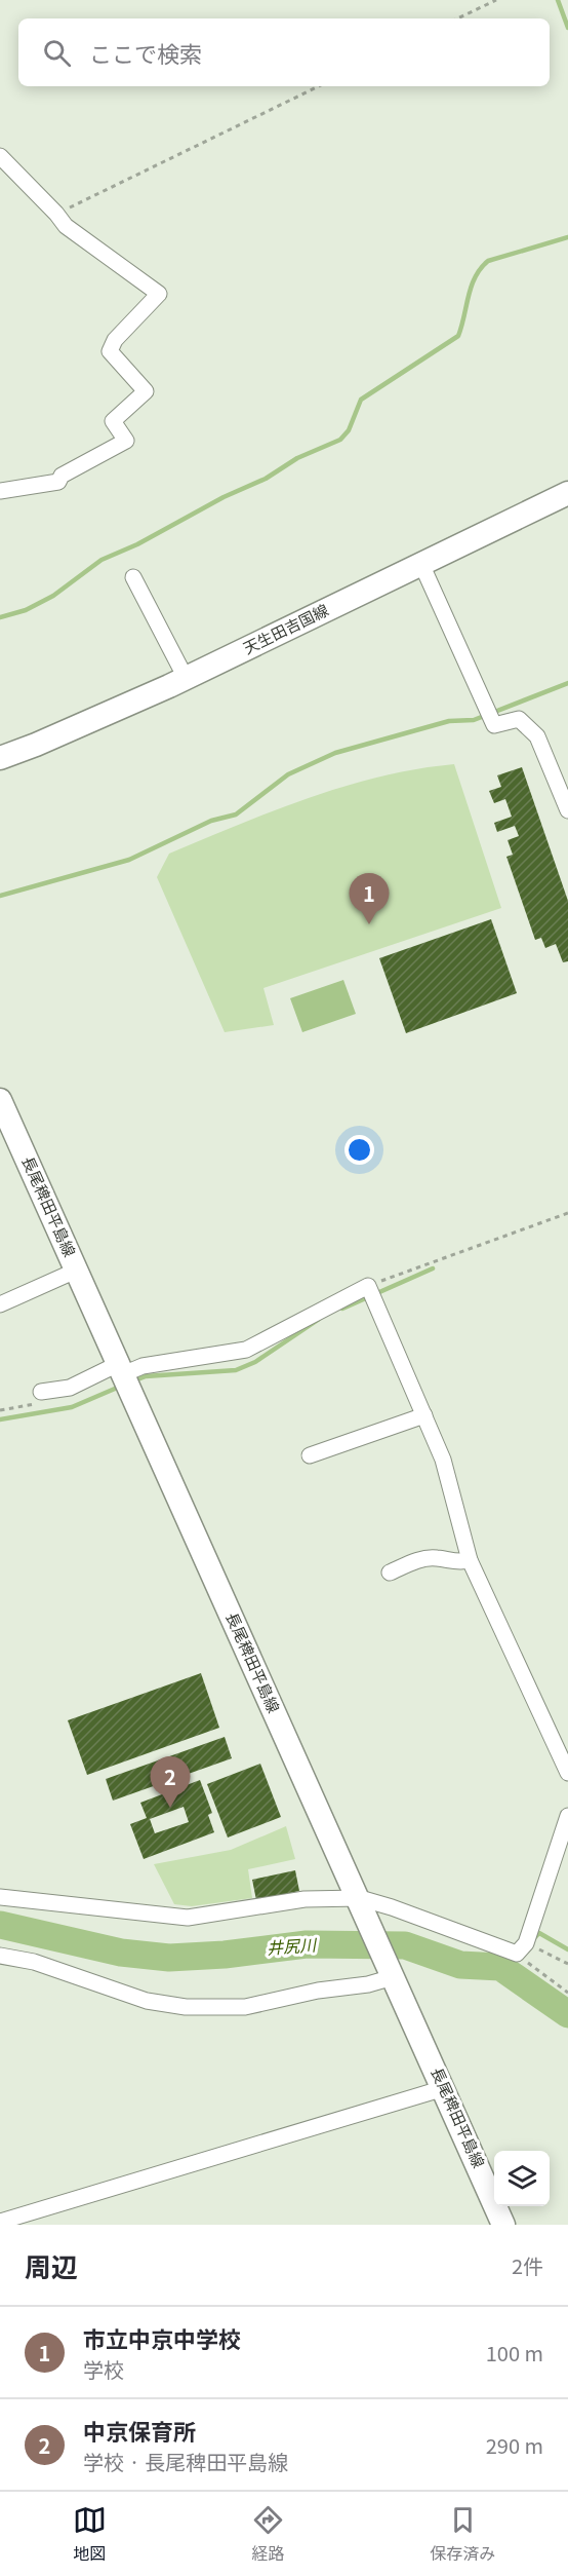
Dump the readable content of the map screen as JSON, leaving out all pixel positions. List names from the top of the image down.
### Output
{
  "streets": {
    "main road": ["天生田吉国線", "長尾稗田平島線"]
  },
  "water": ["井尻川"],
  "page": {
    "search": "ここで検索",
    "pins": ["1", "2"],
    "heading": ["周辺", "2件"],
    "list": [
      {
        "mark": "1",
        "name": "市立中京中学校",
        "note": "学校",
        "value": "100 m"
      },
      {
        "mark": "2",
        "name": "中京保育所",
        "note": "学校 · 長尾稗田平島線",
        "value": "290 m"
      }
    ],
    "nav": ["地図", "経路", "保存済み"]
  }
}
